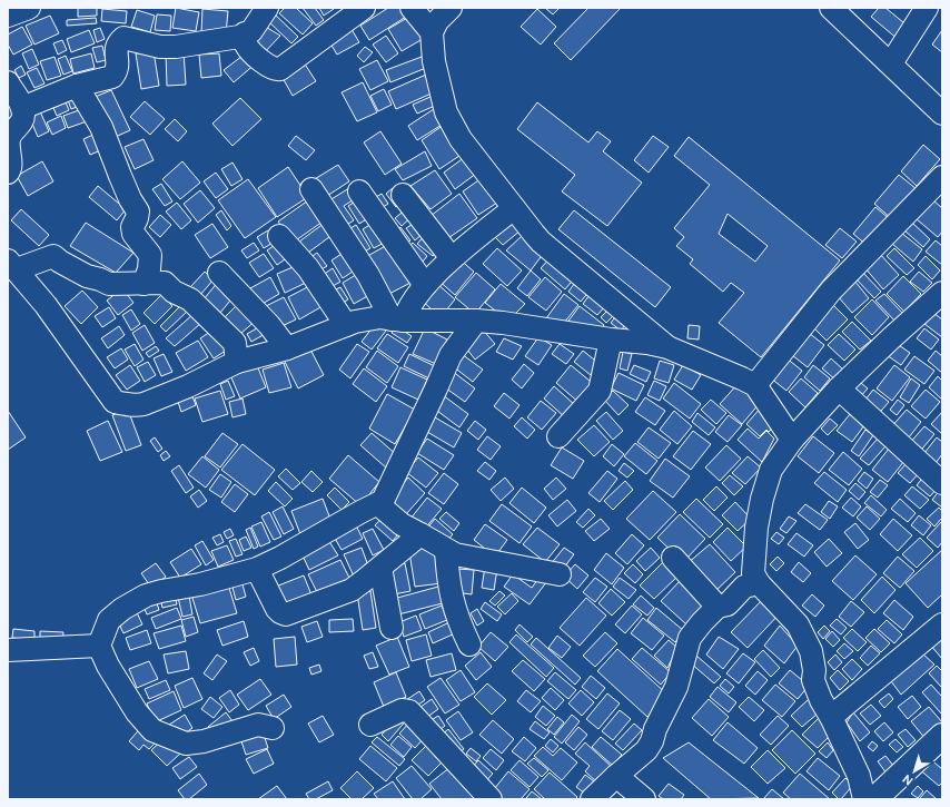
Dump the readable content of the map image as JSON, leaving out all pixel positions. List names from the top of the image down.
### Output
{
  "north": "bottom left"
}
